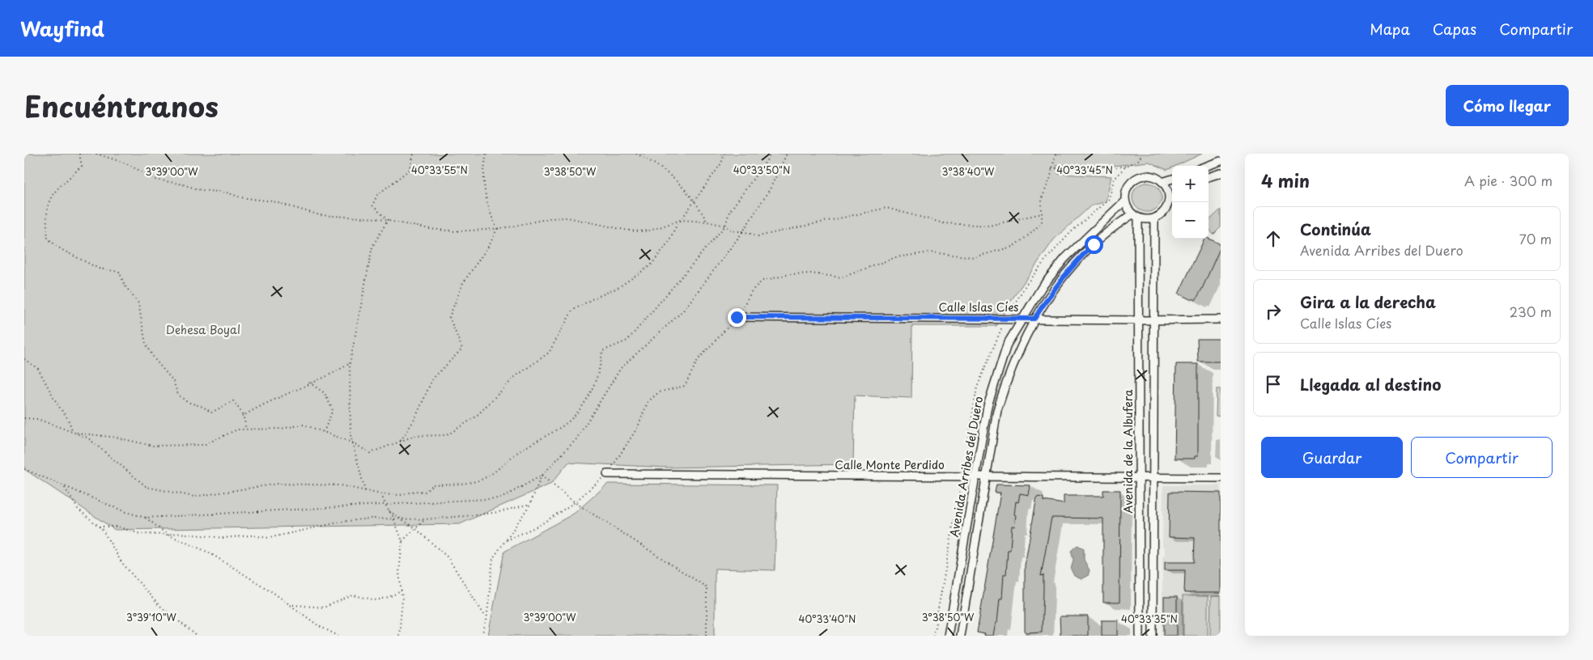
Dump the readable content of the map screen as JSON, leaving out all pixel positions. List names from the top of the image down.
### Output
{
  "streets": {
    "street": [
      "Calle Islas Cíes",
      "Avenida de la Albufera",
      "Calle Monte Perdido",
      "Avenida Arribes del Duero"
    ]
  },
  "crossings": [
    ["Calle Islas Cíes", "Avenida de la Albufera"],
    ["Calle Islas Cíes", "Avenida Arribes del Duero"],
    ["Avenida de la Albufera", "Calle Monte Perdido"],
    ["Avenida de la Albufera", "Avenida Arribes del Duero"],
    ["Calle Monte Perdido", "Avenida Arribes del Duero"]
  ],
  "parks": ["Dehesa Boyal"],
  "page": {
    "header": "Wayfind",
    "nav": ["Mapa", "Capas", "Compartir"],
    "title": "Encuéntranos",
    "buttons": [
      "Cómo llegar",
      ["Guardar", "Compartir"]
    ],
    "heading": ["4 min", "A pie · 300 m"],
    "map_buttons": ["+", "−"],
    "list": [
      ["Continúa", "Avenida Arribes del Duero", "70 m"],
      ["Gira a la derecha", "Calle Islas Cíes", "230 m"],
      "Llegada al destino"
    ]
  },
  "coordinates": [
    "40°33'55\"N",
    "40°33'50\"N",
    "40°33'45\"N",
    "3°39'00\"W",
    "3°38'50\"W",
    "3°38'40\"W",
    "3°39'10\"W",
    "40°33'40\"N",
    "40°33'35\"N"
  ]
}
